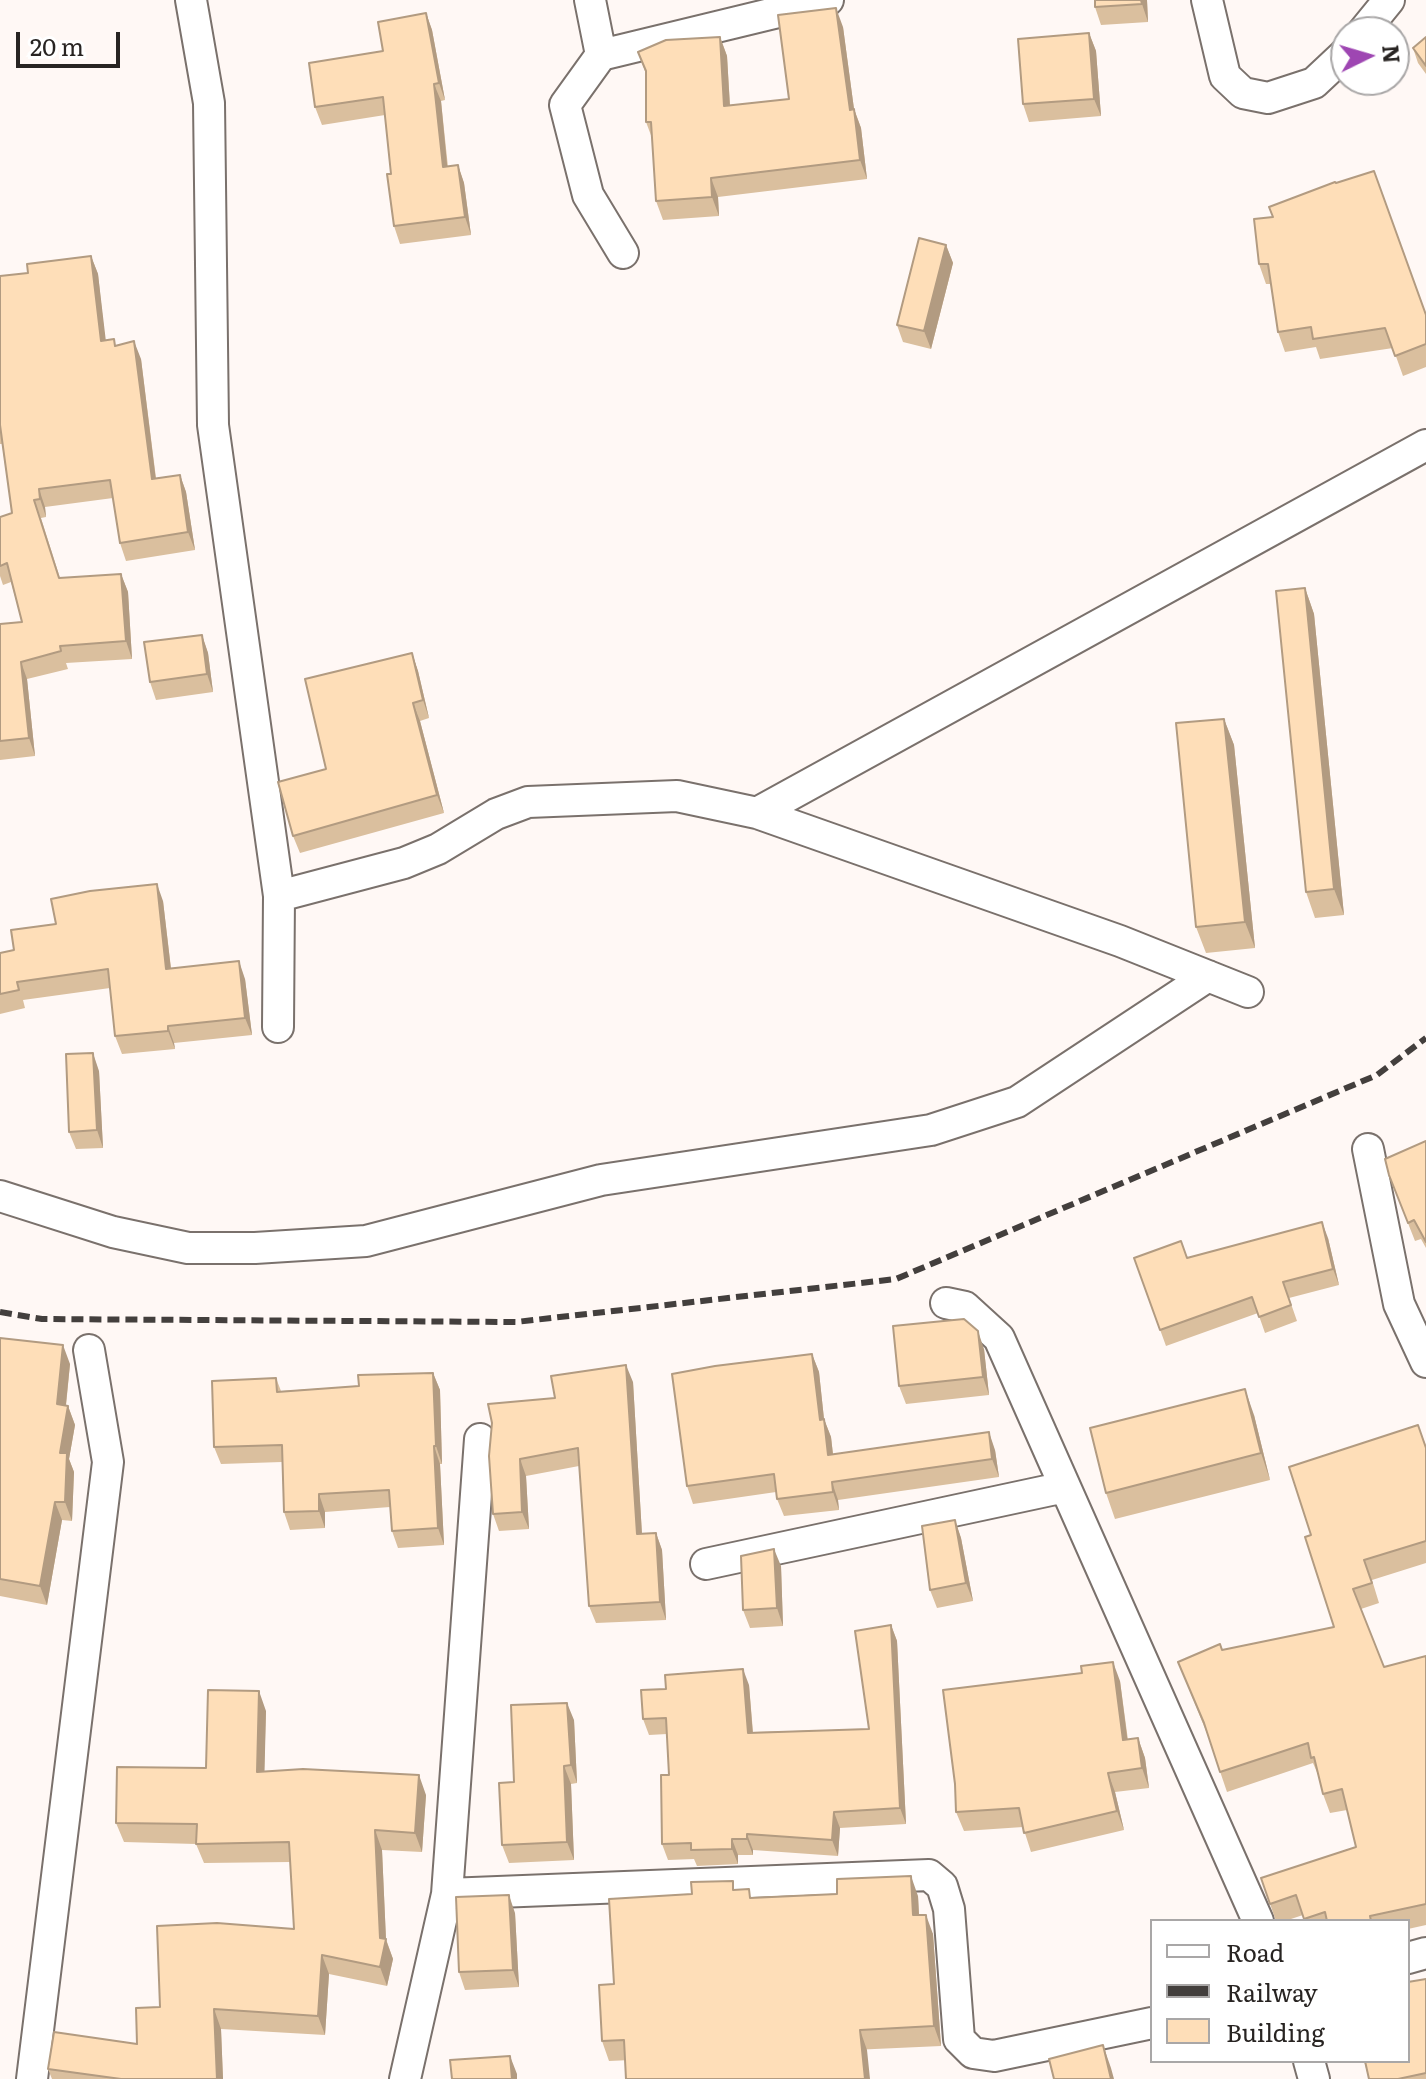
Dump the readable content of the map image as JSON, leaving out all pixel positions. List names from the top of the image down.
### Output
{
  "legend": ["Road", "Railway", "Building"],
  "scale_bar": "20 m",
  "north": "right"
}
